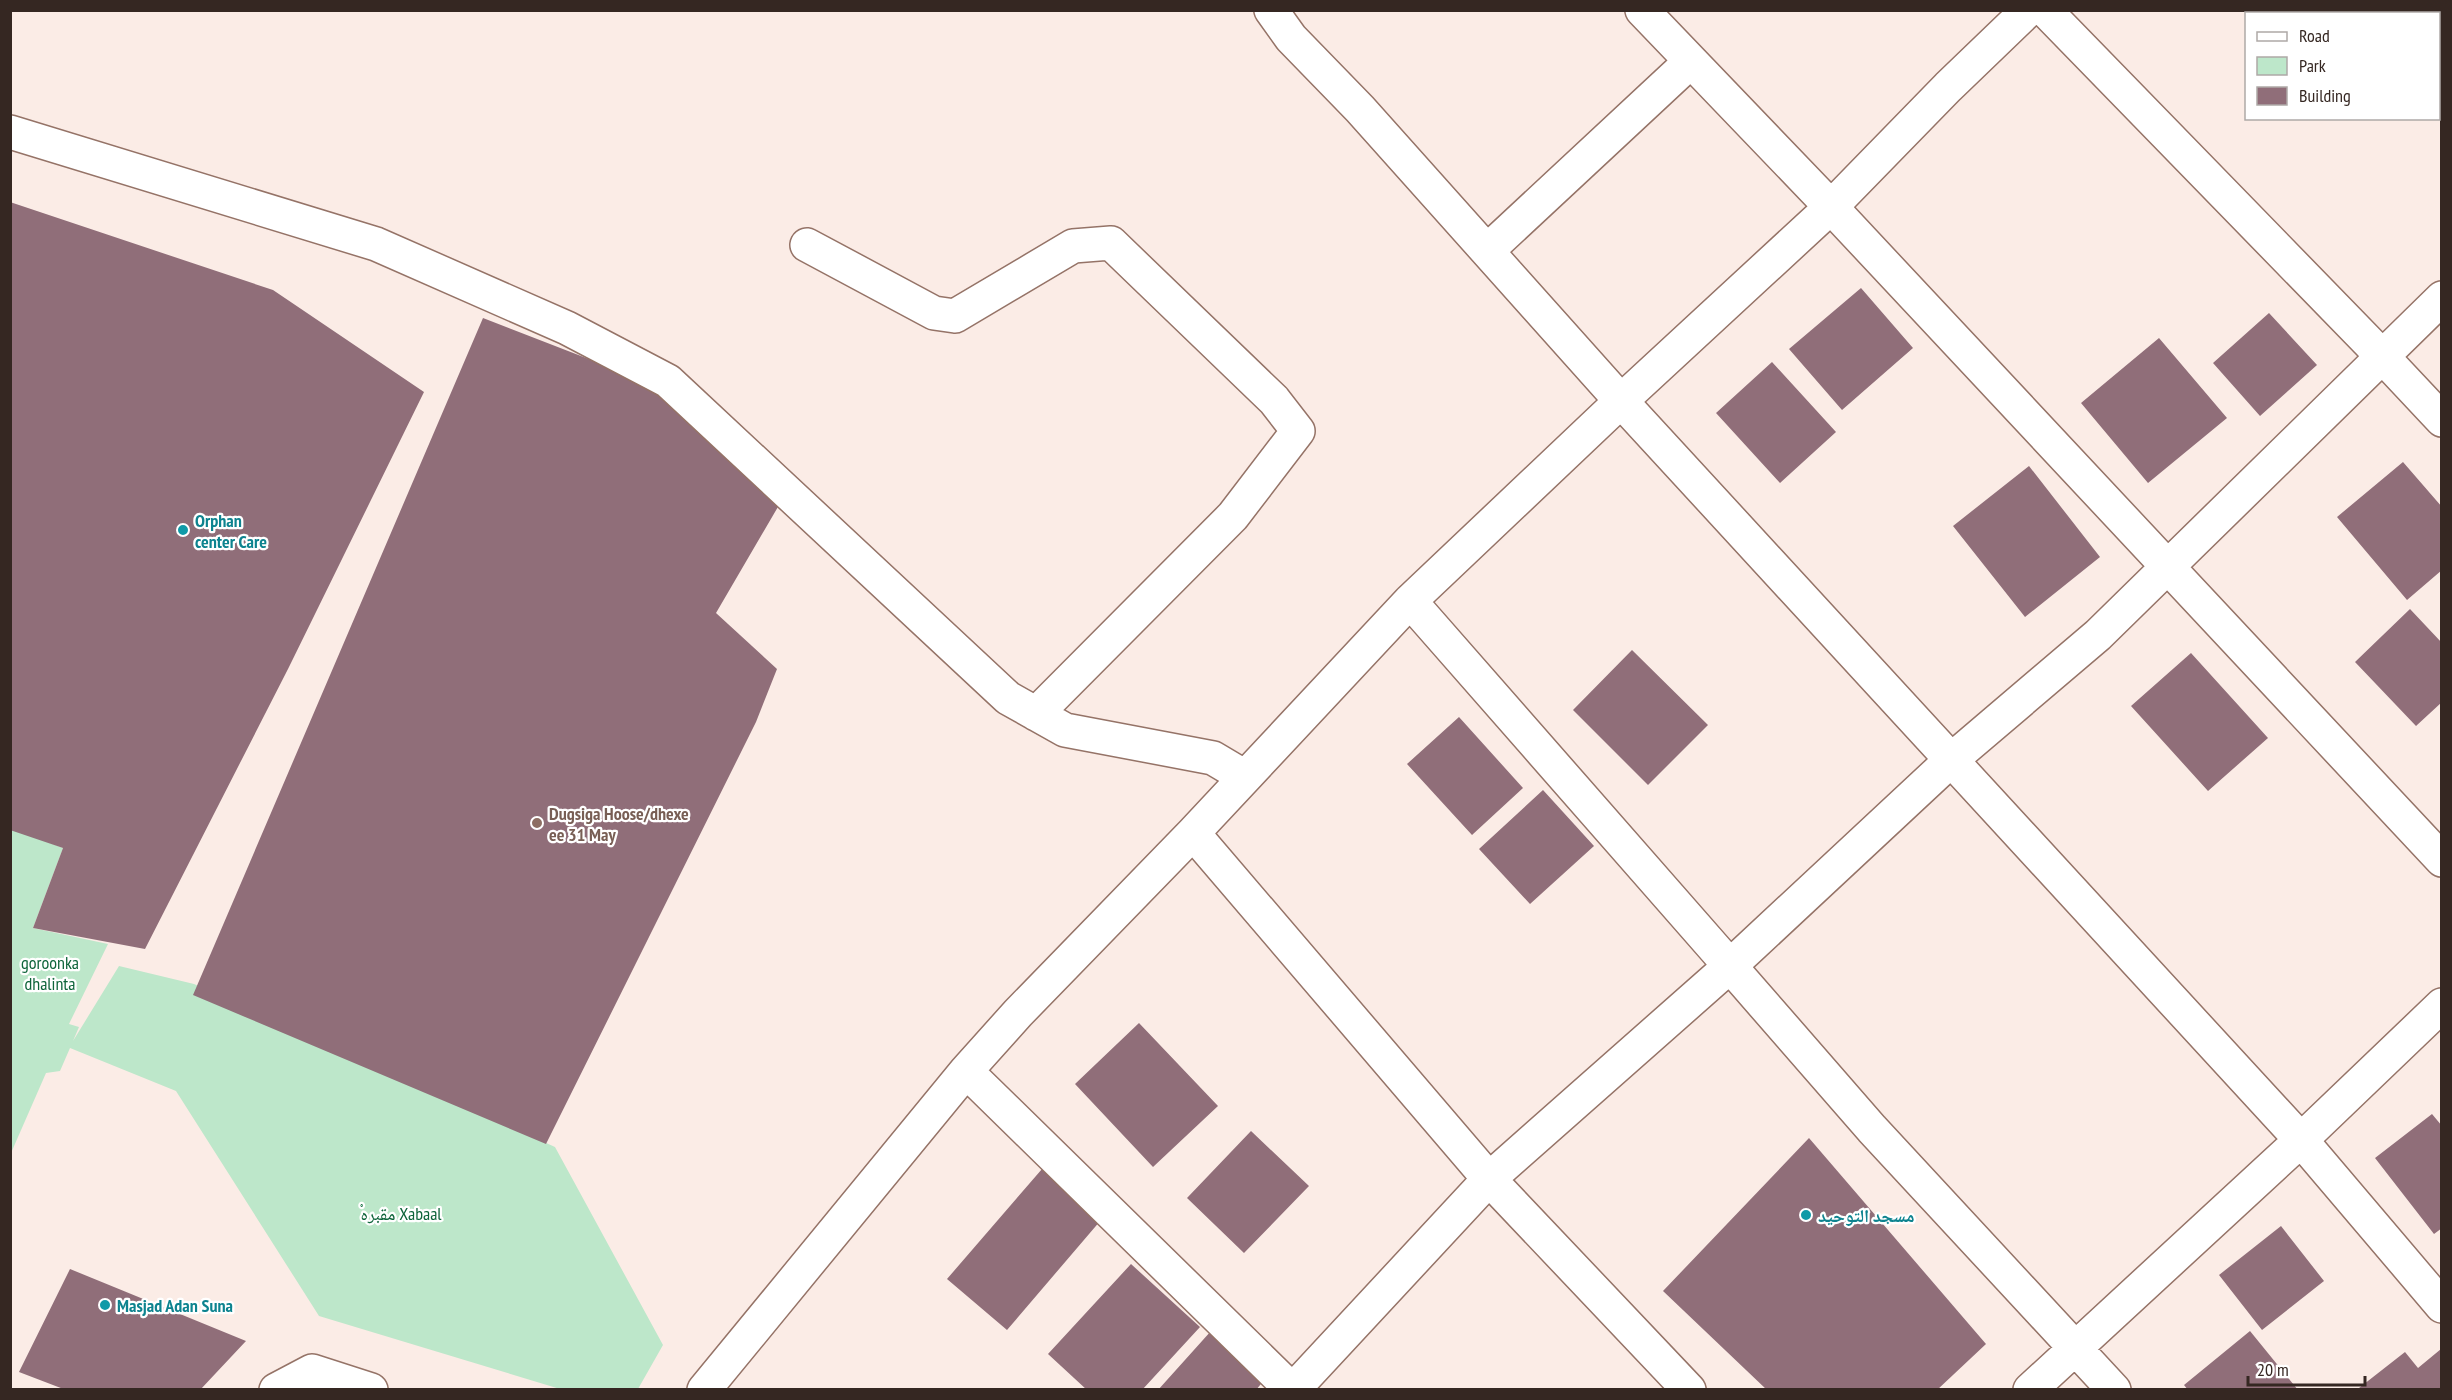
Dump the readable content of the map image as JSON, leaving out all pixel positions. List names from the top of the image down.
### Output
{
  "parks": ["goroonka dhalinta", "ْمقبره Xabaal"],
  "places": [
    "Orphan center Care",
    "Dugsiga Hoose/dhexe ee 31 May",
    "مسجد التوحيد",
    "Masjad Adan Suna"
  ],
  "legend": ["Road", "Park", "Building"],
  "scale_bar": "20 m"
}
